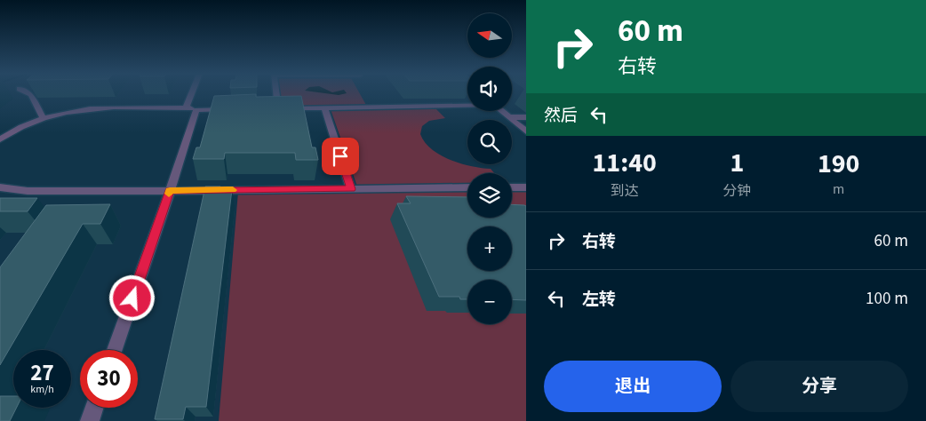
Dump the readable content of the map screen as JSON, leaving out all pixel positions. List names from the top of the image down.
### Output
{
  "north": "left",
  "page": {
    "turn": ["60 m", "右转"],
    "map_buttons": ["+", "−"],
    "then": "然后",
    "eta": [
      "11:40",
      "到达",
      "1",
      "分钟",
      "190",
      "m"
    ],
    "list": [
      {
        "name": "右转",
        "value": "60 m"
      },
      {
        "name": "左转",
        "value": "100 m"
      }
    ],
    "speed": "27 km/h",
    "limit": "30",
    "buttons": ["退出", "分享"]
  }
}
